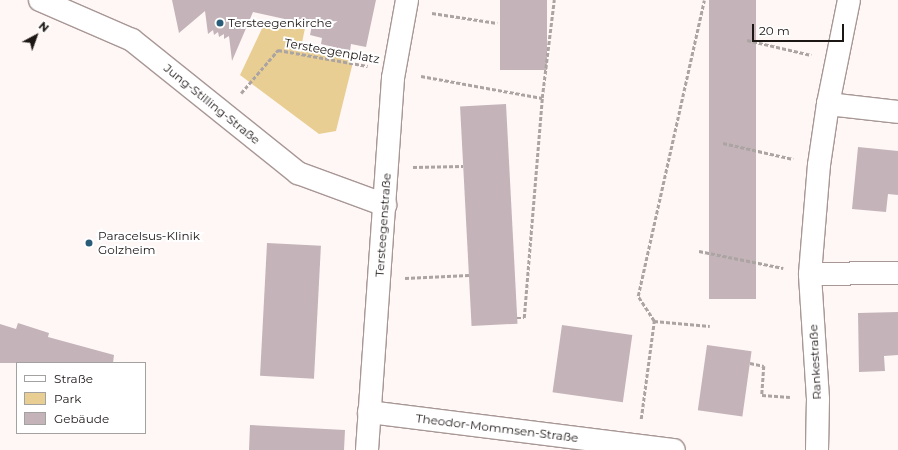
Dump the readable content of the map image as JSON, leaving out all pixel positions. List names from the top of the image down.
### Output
{
  "streets": {
    "street": [
      "Jung-Stilling-Straße",
      "Tersteegenstraße",
      "Rankestraße",
      "Theodor-Mommsen-Straße"
    ],
    "path": ["Tersteegenplatz"]
  },
  "crossings": [
    ["Tersteegenplatz", "Jung-Stilling-Straße"],
    ["Tersteegenplatz", "Tersteegenstraße"],
    ["Jung-Stilling-Straße", "Tersteegenstraße"],
    ["Tersteegenstraße", "Theodor-Mommsen-Straße"]
  ],
  "places": ["Tersteegenkirche", "Paracelsus-Klinik Golzheim"],
  "legend": ["Straße", "Park", "Gebäude"],
  "scale_bar": "20 m",
  "north": "top right"
}
